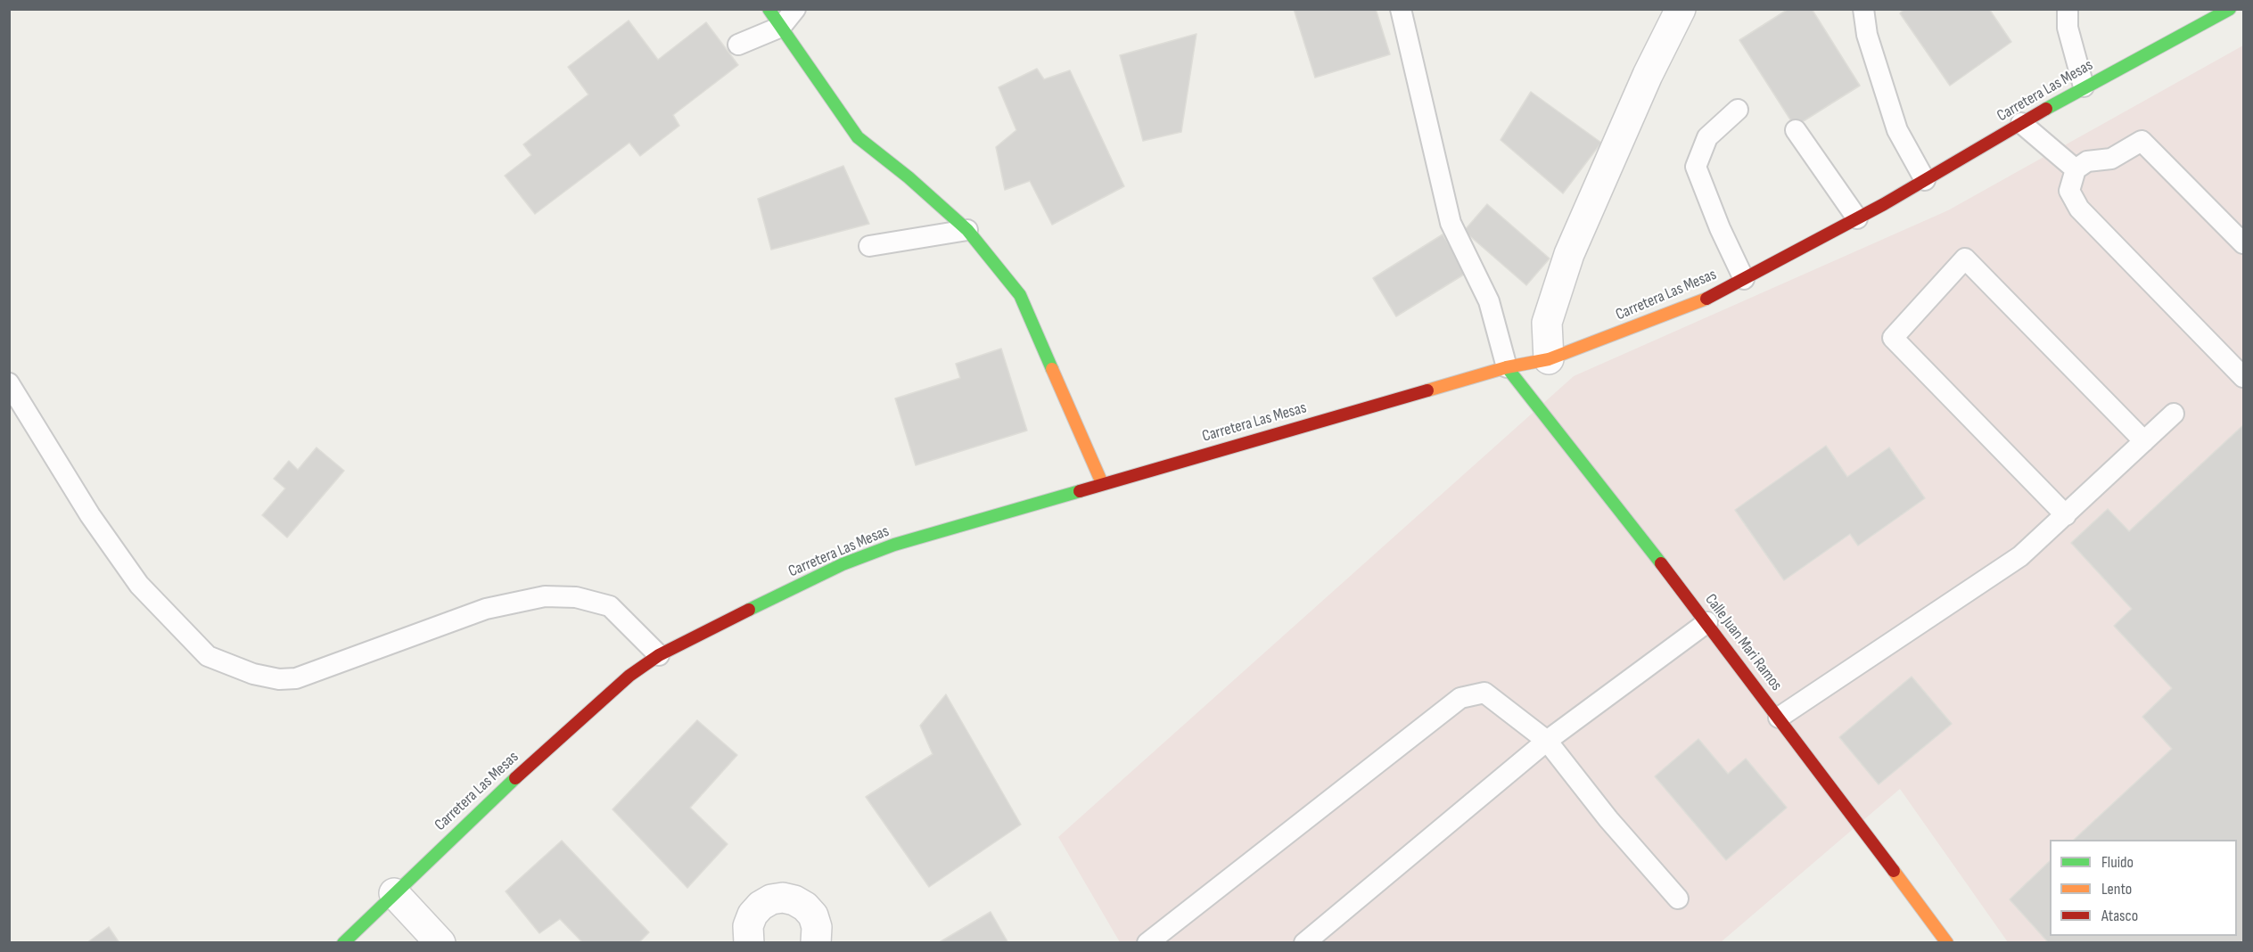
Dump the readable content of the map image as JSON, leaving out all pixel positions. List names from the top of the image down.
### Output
{
  "streets": {
    "street": ["Carretera Las Mesas", "Calle Juan Mari Ramos"]
  },
  "crossings": [
    ["Carretera Las Mesas", "Calle Juan Mari Ramos"]
  ],
  "legend": ["Fluido", "Lento", "Atasco"]
}
